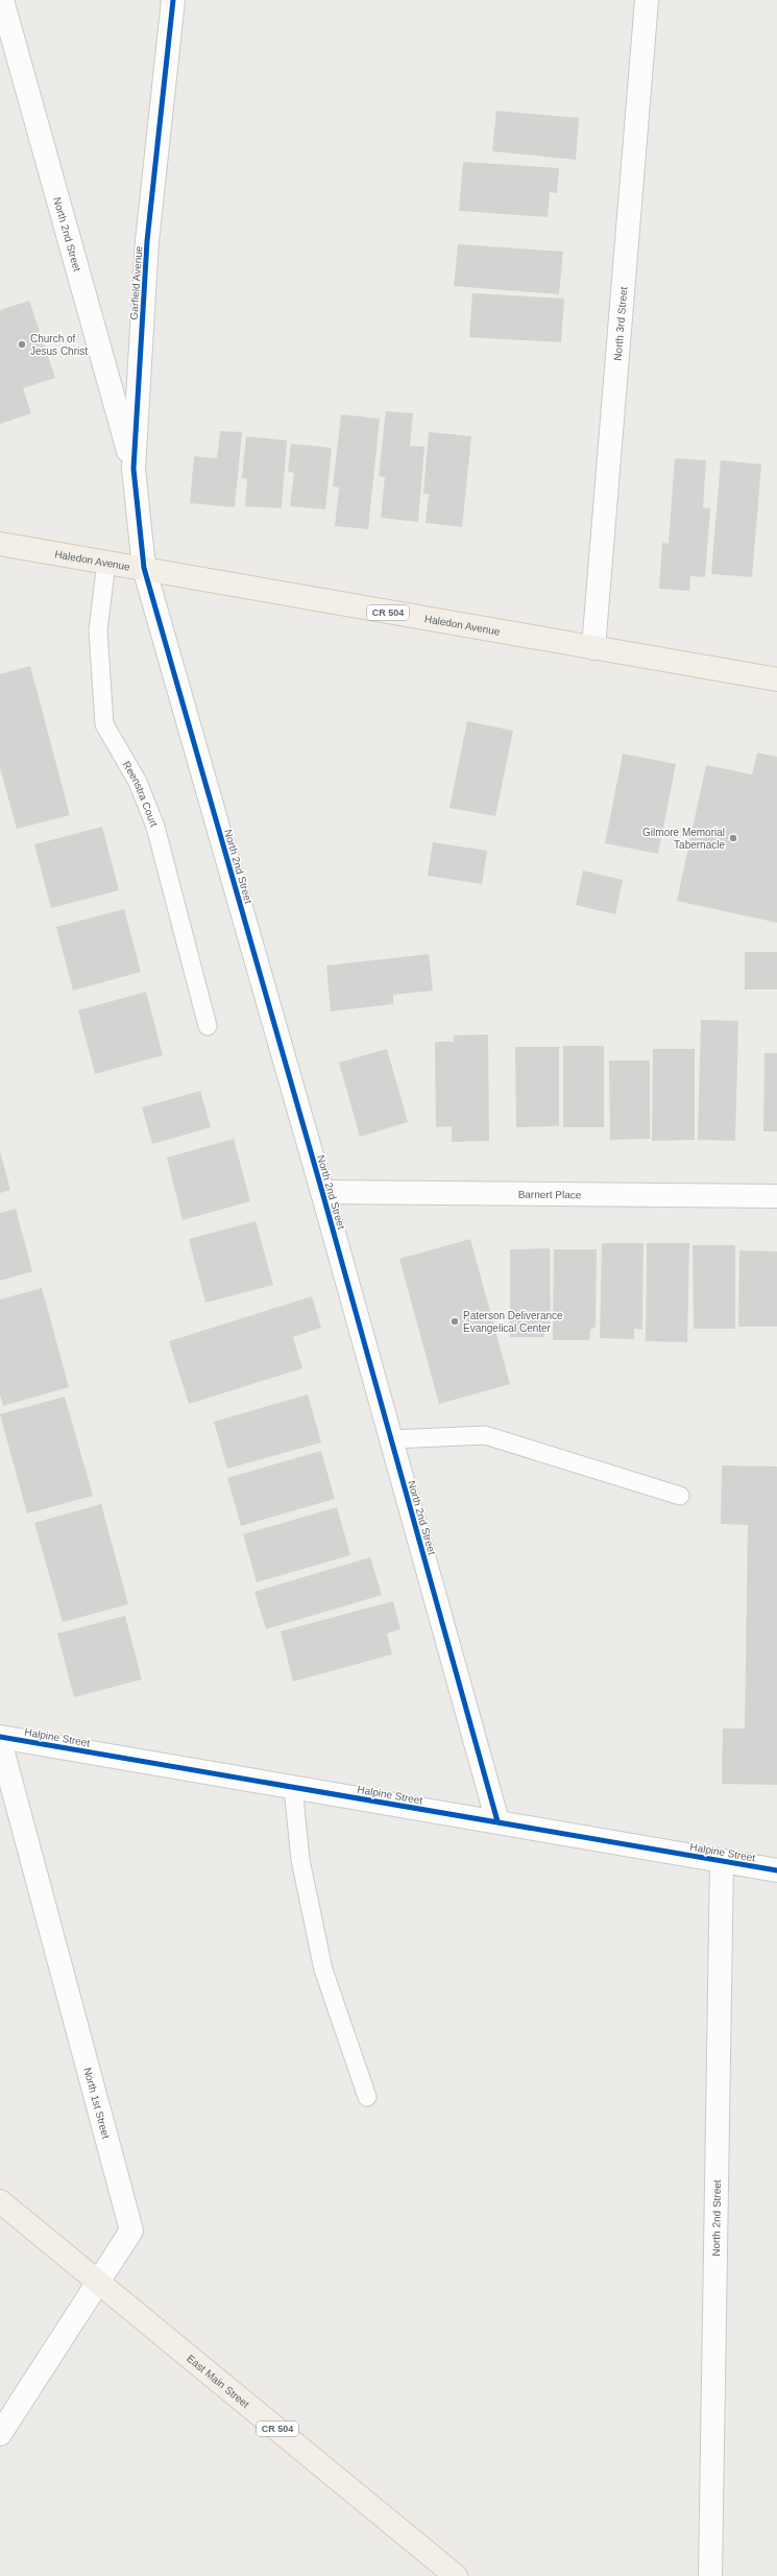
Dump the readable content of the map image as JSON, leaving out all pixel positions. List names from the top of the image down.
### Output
{
  "streets": {
    "main road": ["Haledon Avenue", "CR 504", "East Main Street"],
    "street": [
      "North 2nd Street",
      "Garfield Avenue",
      "North 3rd Street",
      "Barnert Place",
      "Halpine Street",
      "North 1st Street"
    ],
    "lane": ["Reenstra Court"]
  },
  "crossings": [
    ["North 2nd Street", "Garfield Avenue"],
    ["North 2nd Street", "Haledon Avenue"],
    ["North 2nd Street", "Barnert Place"],
    ["North 2nd Street", "Halpine Street"],
    ["Garfield Avenue", "Haledon Avenue"],
    ["North 3rd Street", "Haledon Avenue"],
    ["Haledon Avenue", "Reenstra Court"],
    ["North 1st Street", "East Main Street"]
  ],
  "places": ["Church of Jesus Christ", "Gilmore Memorial Tabernacle", "Paterson Deliverance Evangelical Center"]
}
